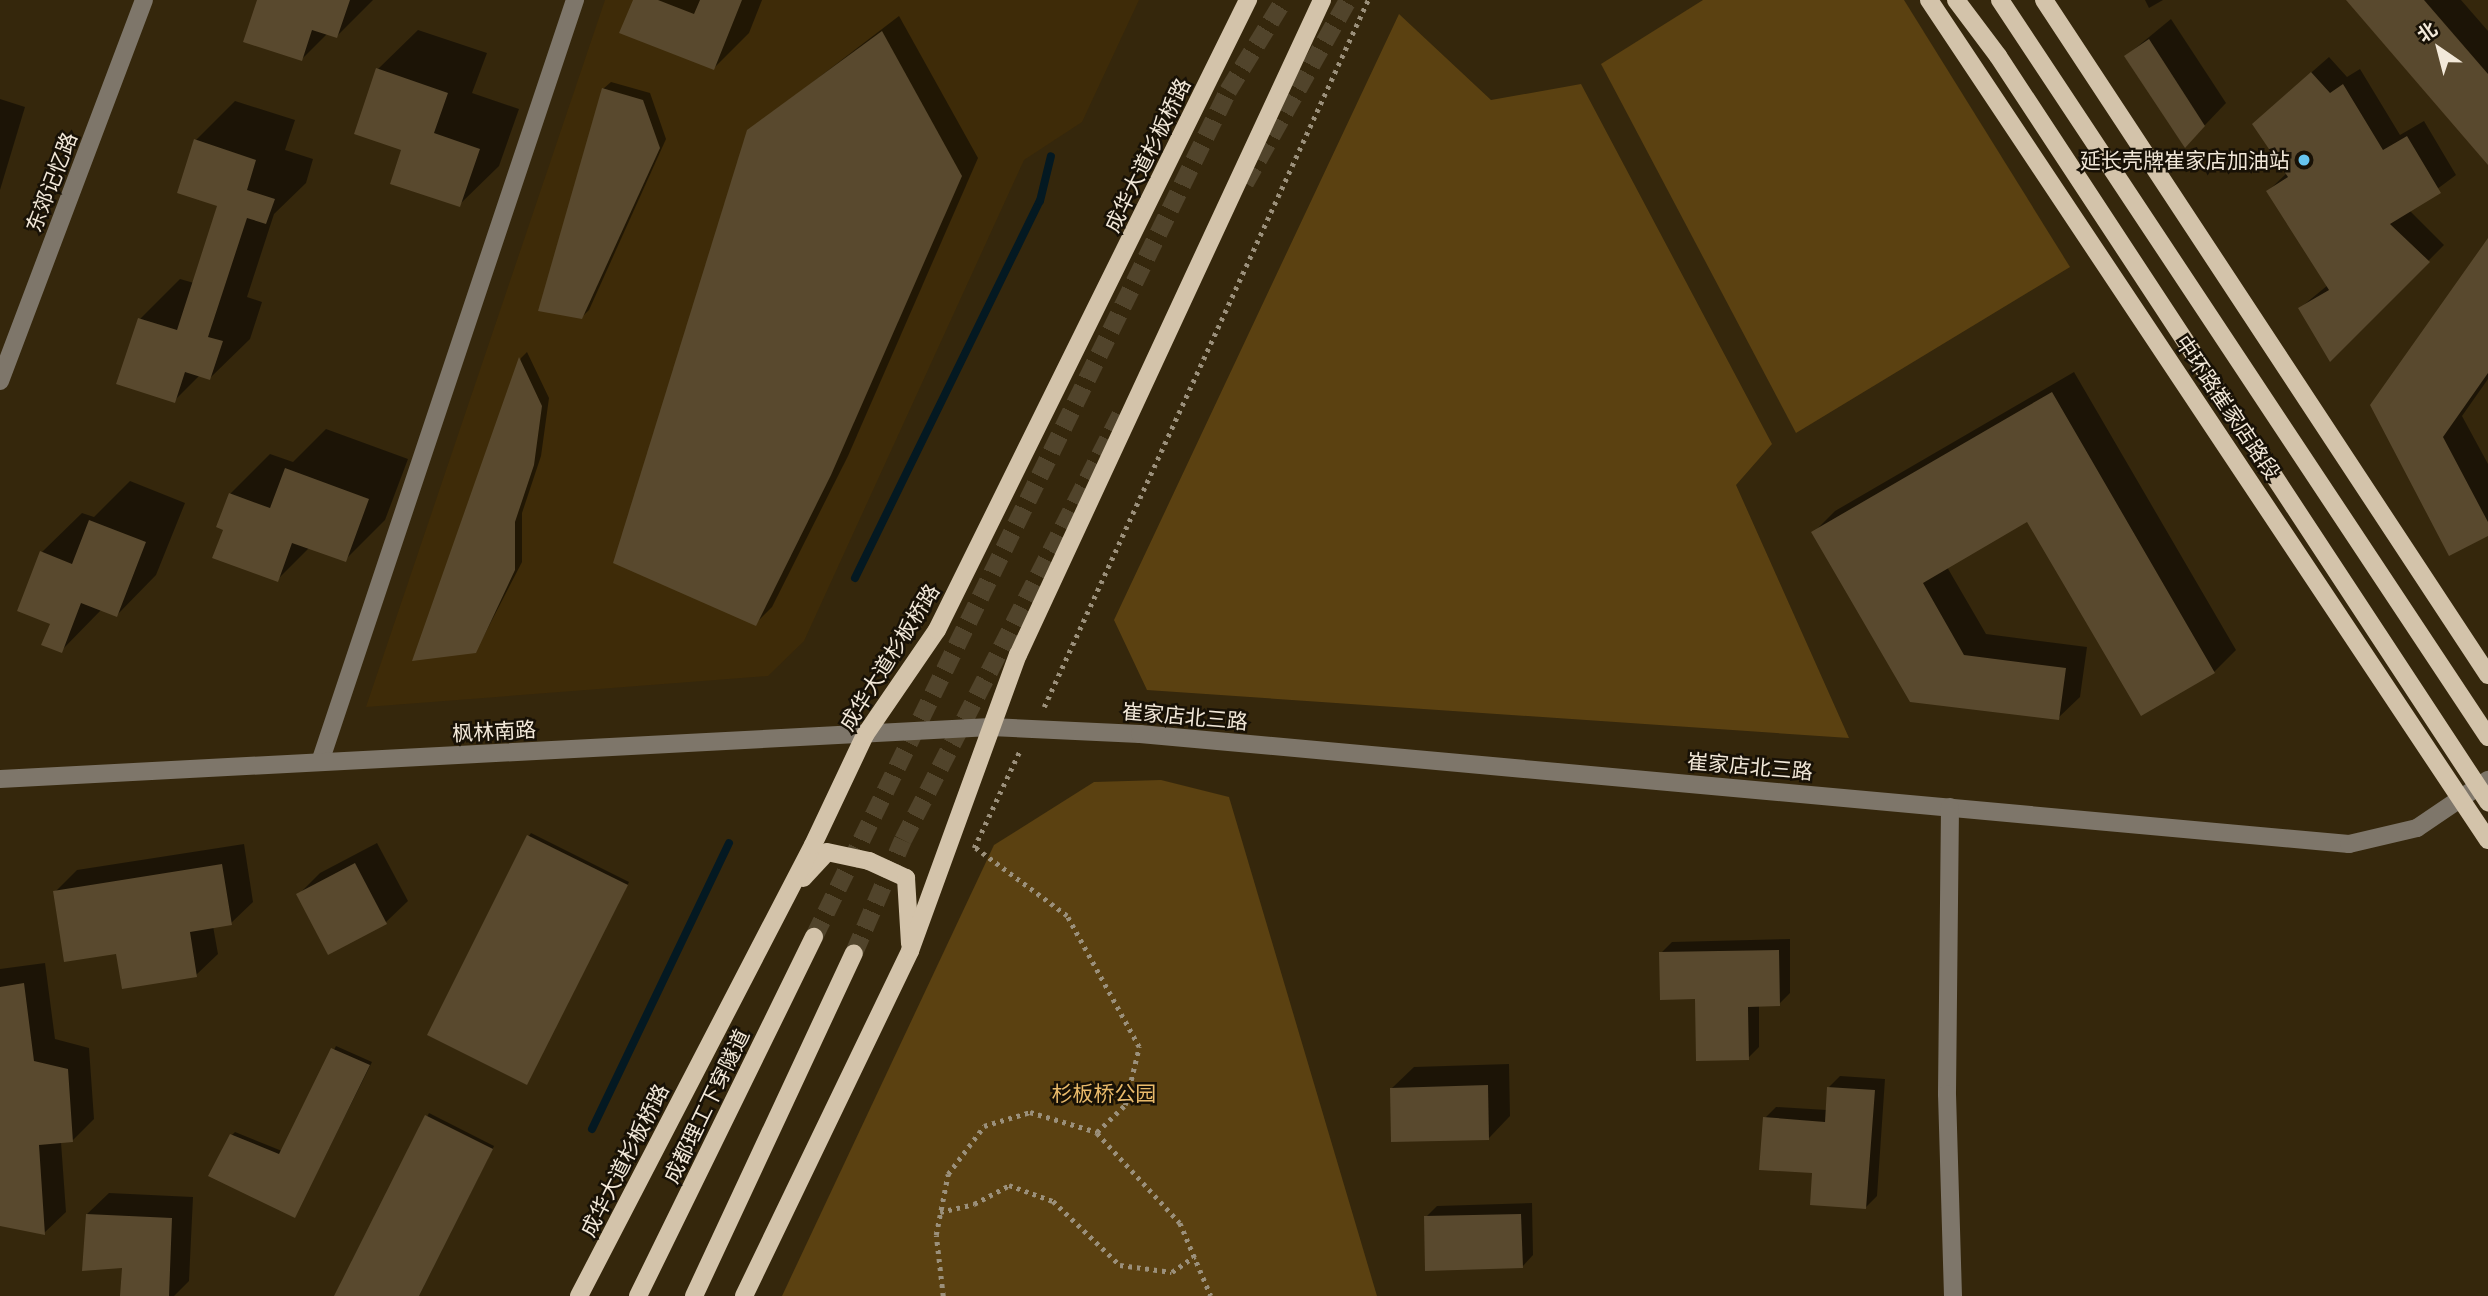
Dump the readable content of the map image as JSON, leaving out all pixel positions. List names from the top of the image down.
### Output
{
  "streets": {
    "main road": ["成华大道杉板桥路", "中环路崔家店路段", "成都理工下穿隧道"],
    "street": ["东郊记忆路", "崔家店北三路", "枫林南路"]
  },
  "crossings": [
    ["成华大道杉板桥路", "枫林南路"],
    ["中环路崔家店路段", "崔家店北三路"],
    ["崔家店北三路", "枫林南路"]
  ],
  "parks": ["杉板桥公园"],
  "places": ["延长壳牌崔家店加油站"],
  "north": "top left"
}
